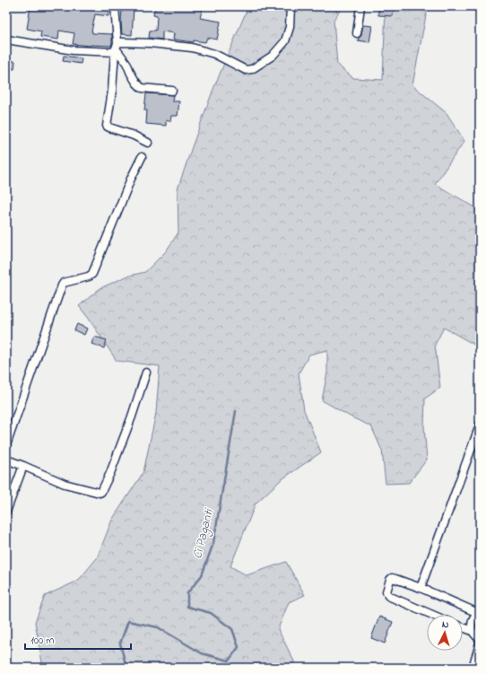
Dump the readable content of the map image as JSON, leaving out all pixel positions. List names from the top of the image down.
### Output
{
  "water": ["Ci Paganti"],
  "scale_bar": "100 m",
  "north": "top"
}
